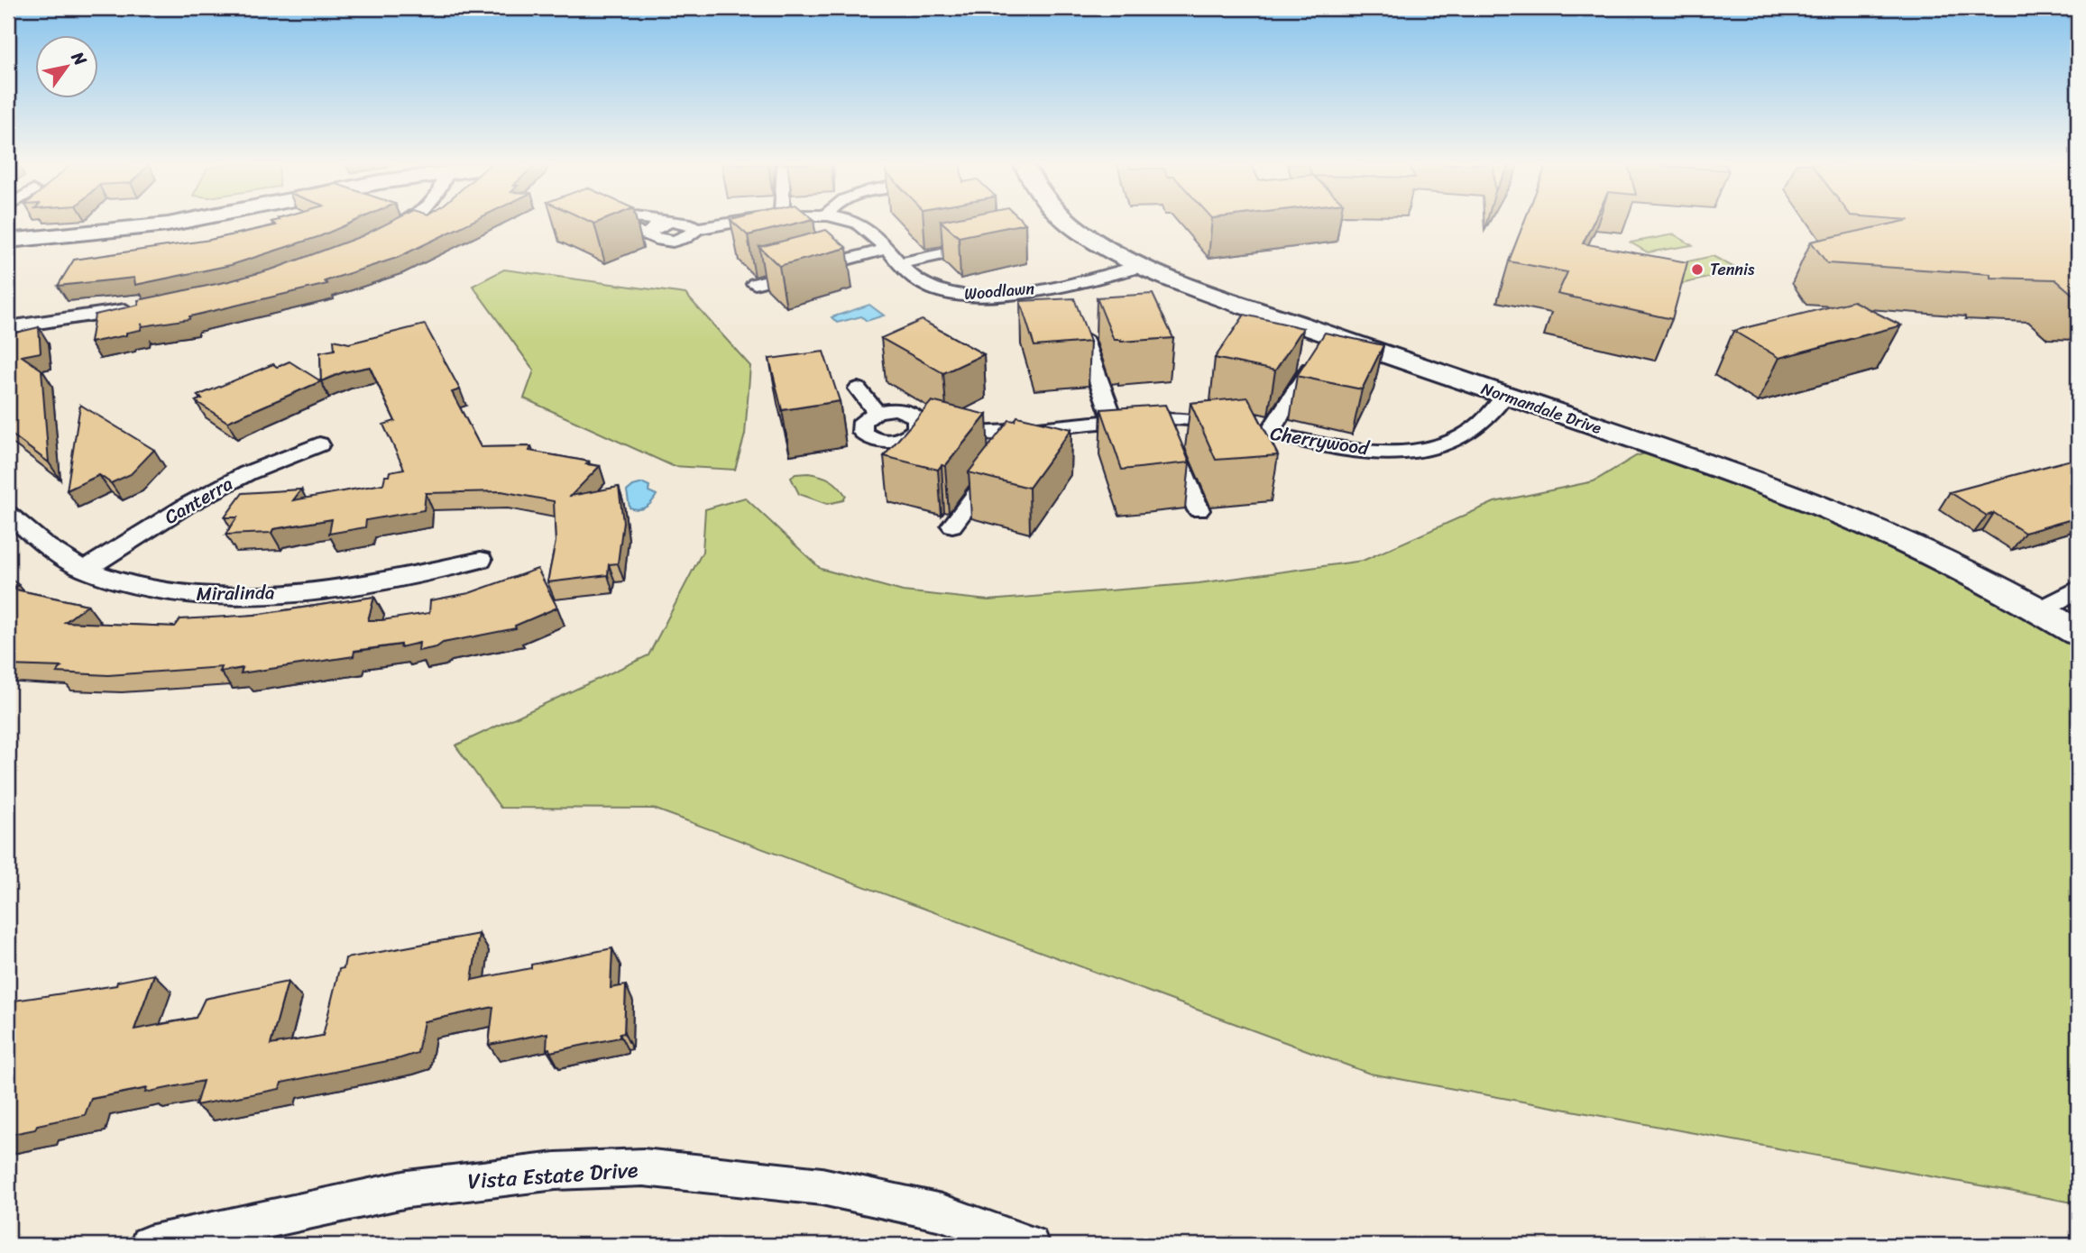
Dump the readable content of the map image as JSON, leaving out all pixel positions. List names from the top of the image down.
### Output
{
  "streets": {
    "street": [
      "Woodlawn",
      "Normandale Drive",
      "Cherrywood",
      "Canterra",
      "Miralinda",
      "Vista Estate Drive"
    ]
  },
  "crossings": [
    ["Woodlawn", "Normandale Drive"],
    ["Normandale Drive", "Cherrywood"],
    ["Canterra", "Miralinda"]
  ],
  "places": ["Tennis"],
  "north": "top right"
}
